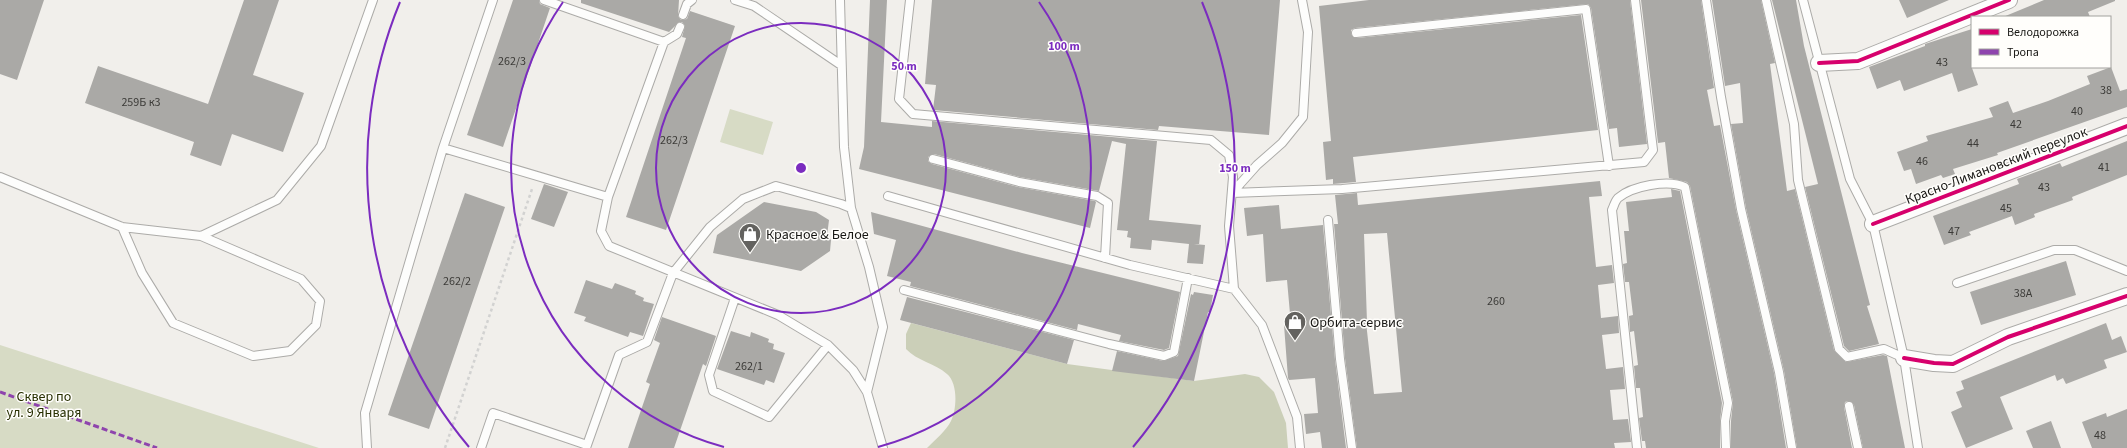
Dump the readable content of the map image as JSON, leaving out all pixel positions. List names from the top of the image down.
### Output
{
  "streets": {
    "street": ["Красно-Лимановский переулок"]
  },
  "parks": ["Сквер по ул. 9 Января"],
  "places": {
    "shop": ["Красное & Белое", "Орбита-сервис"]
  },
  "house_numbers": [
    "262/3",
    "43",
    "38",
    "259Б к3",
    "40",
    "42",
    "262/3",
    "44",
    "46",
    "41",
    "43",
    "45",
    "47",
    "262/2",
    "38А",
    "260",
    "262/1",
    "48"
  ],
  "legend": ["Велодорожка", "Тропа"],
  "rings": ["100 m", "50 m", "150 m"]
}
